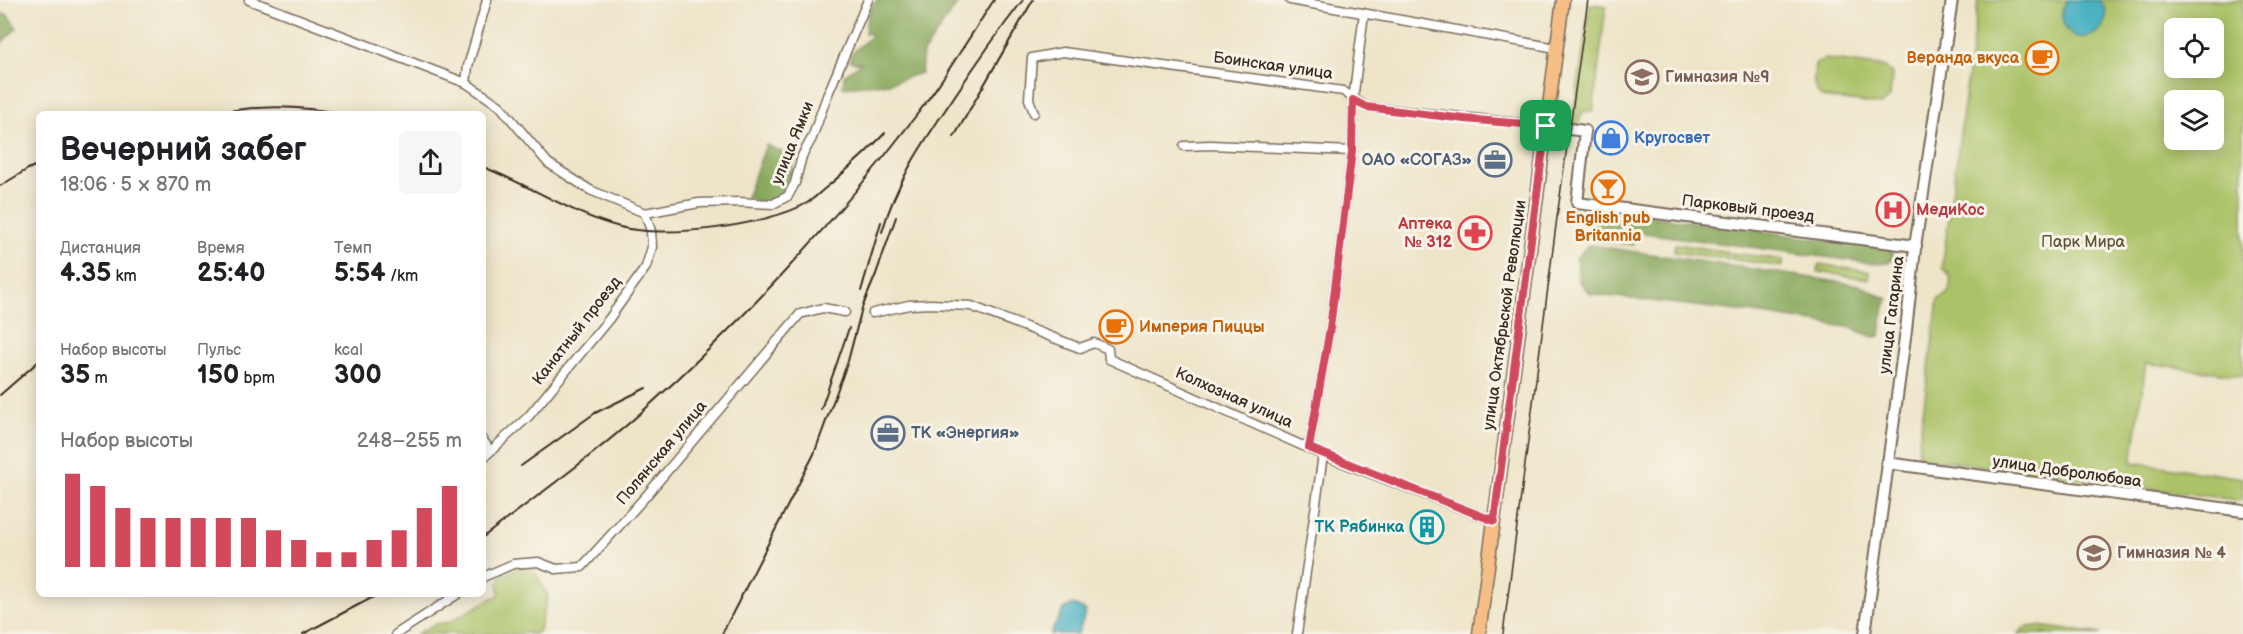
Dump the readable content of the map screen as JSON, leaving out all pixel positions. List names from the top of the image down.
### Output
{
  "streets": {
    "main road": ["улица Октябрьской Революции"],
    "street": [
      "Боинская улица",
      "улица Ямки",
      "Парковый проезд",
      "улица Гагарина",
      "Канатный проезд",
      "Колхозная улица",
      "Полянская улица",
      "улица Добролюбова"
    ]
  },
  "crossings": [
    ["Боинская улица", "Парковый проезд"],
    ["Боинская улица", "улица Октябрьской Революции"],
    ["улица Ямки", "Канатный проезд"],
    ["Парковый проезд", "улица Октябрьской Революции"],
    ["Парковый проезд", "улица Гагарина"],
    ["улица Октябрьской Революции", "Колхозная улица"],
    ["улица Гагарина", "улица Добролюбова"]
  ],
  "parks": ["Парк Мира"],
  "places": {
    "cafe": ["Веранда вкуса", "Империя Пиццы"],
    "school or university": ["Гимназия №9", "Гимназия № 4"],
    "shop": ["Кругосвет"],
    "office": ["ОАО «СОГАЗ»", "ТК «Энергия»"],
    "bar": ["English pub Britannia"],
    "hospital": ["МедиКос"],
    "pharmacy": ["Аптека № 312"],
    "building": ["ТК Рябинка"]
  },
  "page": {
    "heading": ["Вечерний забег", "18:06 · 5 × 870 m"],
    "stats": [
      ["Дистанция", "4.35 km"],
      ["Время", "25:40"],
      ["Темп", "5:54 /km"],
      ["Набор высоты", "35 m"],
      ["Пульс", "150 bpm"],
      ["kcal", "300"]
    ],
    "chart": ["Набор высоты", "248–255 m"]
  }
}
